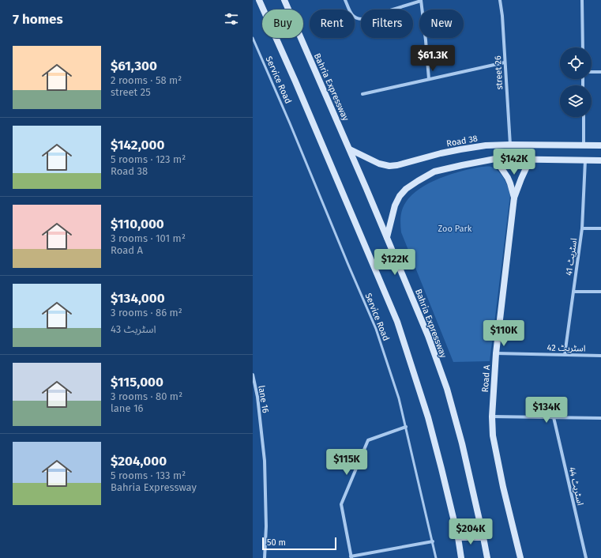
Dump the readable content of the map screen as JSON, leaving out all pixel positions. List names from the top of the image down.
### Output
{
  "streets": {
    "main road": ["Bahria Expressway", "Road 38", "Road A"],
    "street": [
      "street 26",
      "اسٹریٹ 41",
      "اسٹریٹ 42",
      "lane 16",
      "اسٹریٹ 44"
    ],
    "lane": ["Service Road"]
  },
  "crossings": [
    ["street 26", "Road 38"],
    ["Bahria Expressway", "Road 38"],
    ["اسٹریٹ 41", "اسٹریٹ 42"],
    ["اسٹریٹ 42", "Road A"]
  ],
  "parks": ["Zoo Park"],
  "scale_bar": "50 m",
  "page": {
    "heading": "7 homes",
    "chip": [
      "Buy",
      "Rent",
      "Filters",
      "New"
    ],
    "list": [
      {
        "name": "$61,300",
        "note": "2 rooms · 58 m² · street 25"
      },
      {
        "name": "$142,000",
        "note": "5 rooms · 123 m² · Road 38"
      },
      {
        "name": "$110,000",
        "note": "3 rooms · 101 m² · Road A"
      },
      {
        "name": "$134,000",
        "note": "3 rooms · 86 m² · اسٹریٹ 43"
      },
      {
        "name": "$115,000",
        "note": "3 rooms · 80 m² · lane 16"
      },
      {
        "name": "$204,000",
        "note": "5 rooms · 133 m² · Bahria Expressway"
      }
    ],
    "price": [
      "$61.3K",
      "$142K",
      "$122K",
      "$110K",
      "$134K",
      "$115K",
      "$204K"
    ],
    "scale": "50 m"
  }
}
